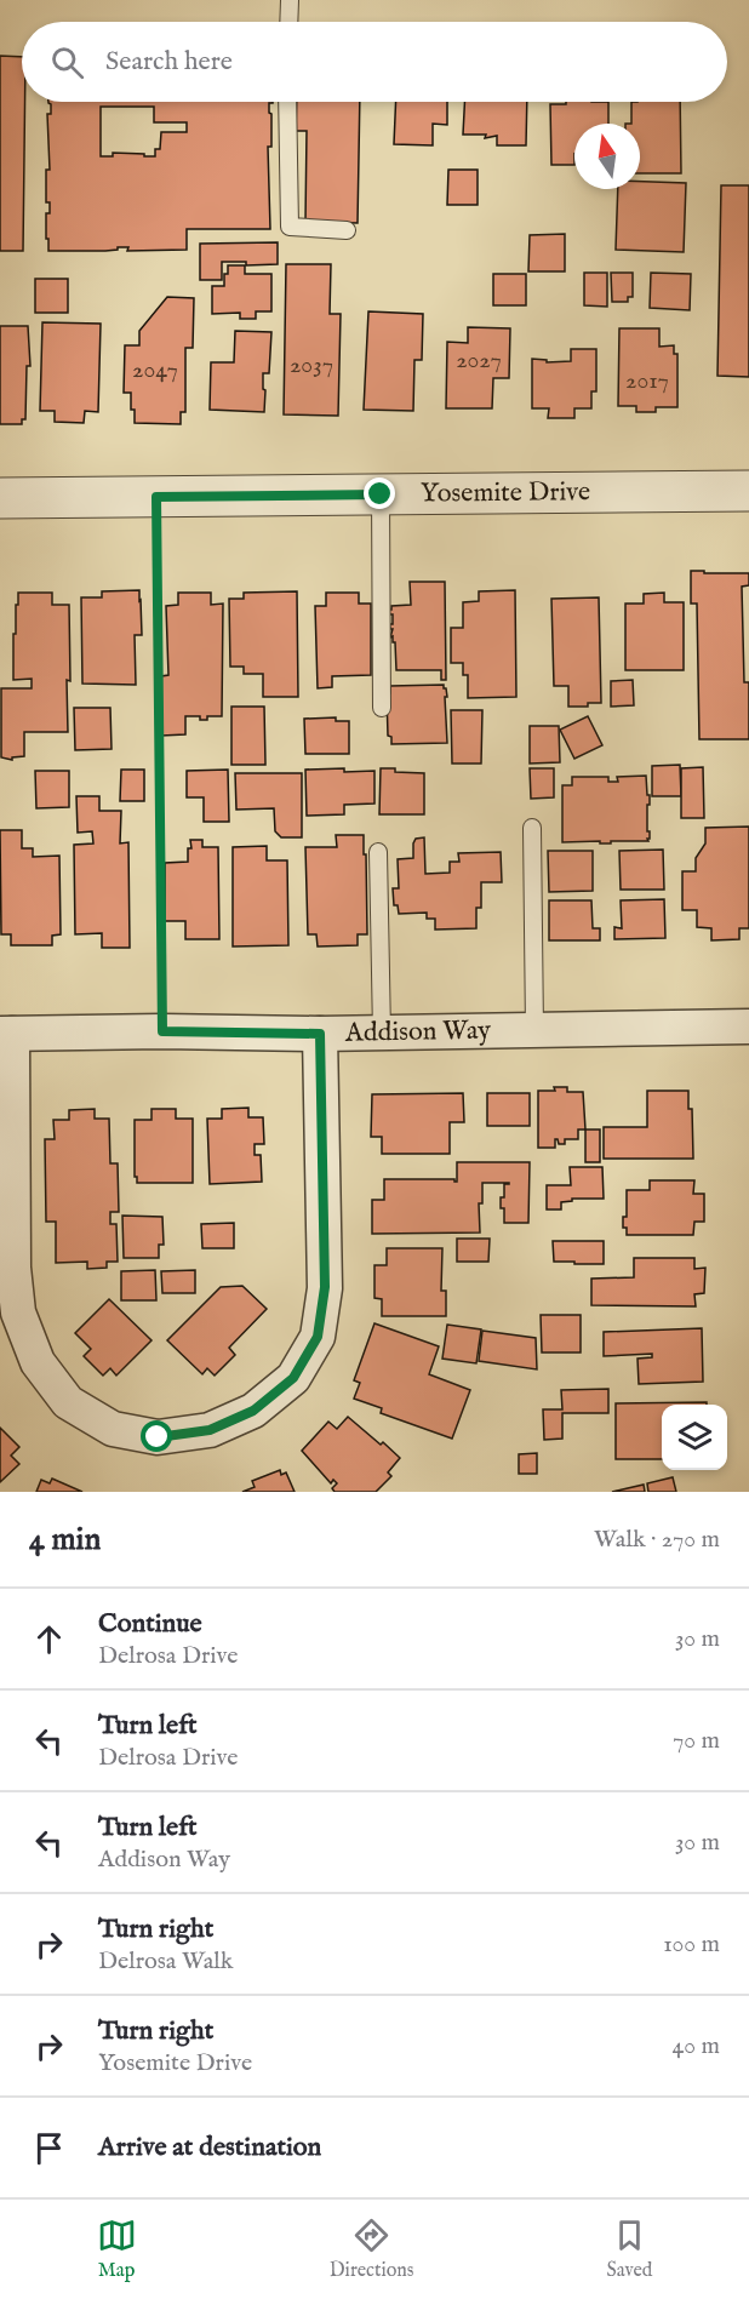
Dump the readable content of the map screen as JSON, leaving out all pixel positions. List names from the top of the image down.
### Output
{
  "streets": {
    "street": ["Yosemite Drive", "Addison Way"]
  },
  "house_numbers": [
    "2027",
    "2037",
    "2047",
    "2017"
  ],
  "north": "top",
  "page": {
    "search": "Search here",
    "heading": ["4 min", "Walk · 270 m"],
    "list": [
      ["Continue", "Delrosa Drive", "30 m"],
      ["Turn left", "Delrosa Drive", "70 m"],
      ["Turn left", "Addison Way", "30 m"],
      ["Turn right", "Delrosa Walk", "100 m"],
      ["Turn right", "Yosemite Drive", "40 m"],
      "Arrive at destination"
    ],
    "nav": ["Map", "Directions", "Saved"]
  }
}
